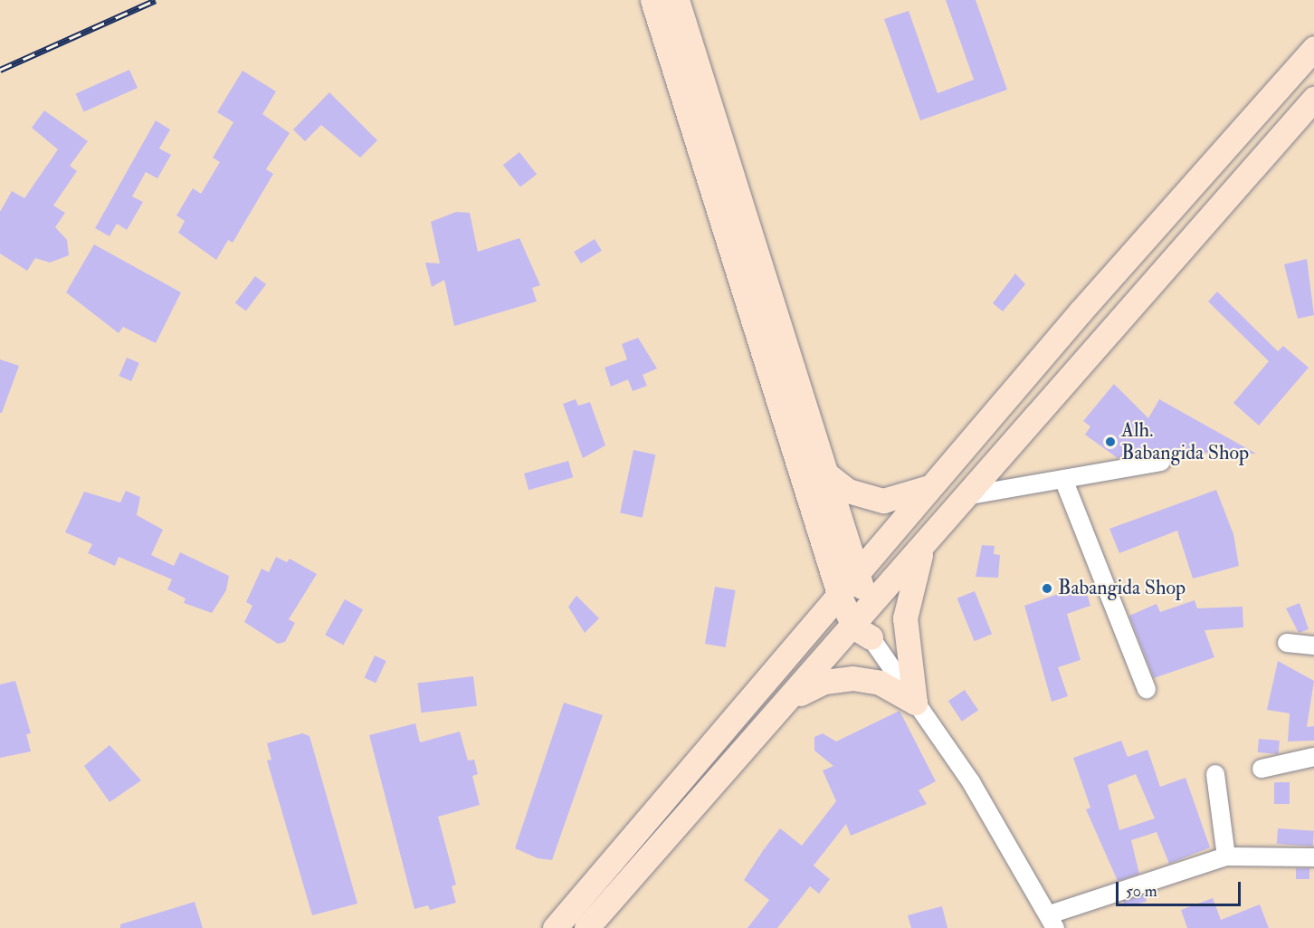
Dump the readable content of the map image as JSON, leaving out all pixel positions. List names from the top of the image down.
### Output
{
  "places": ["Alh. Babangida Shop", "Babangida Shop"],
  "scale_bar": "50 m"
}
